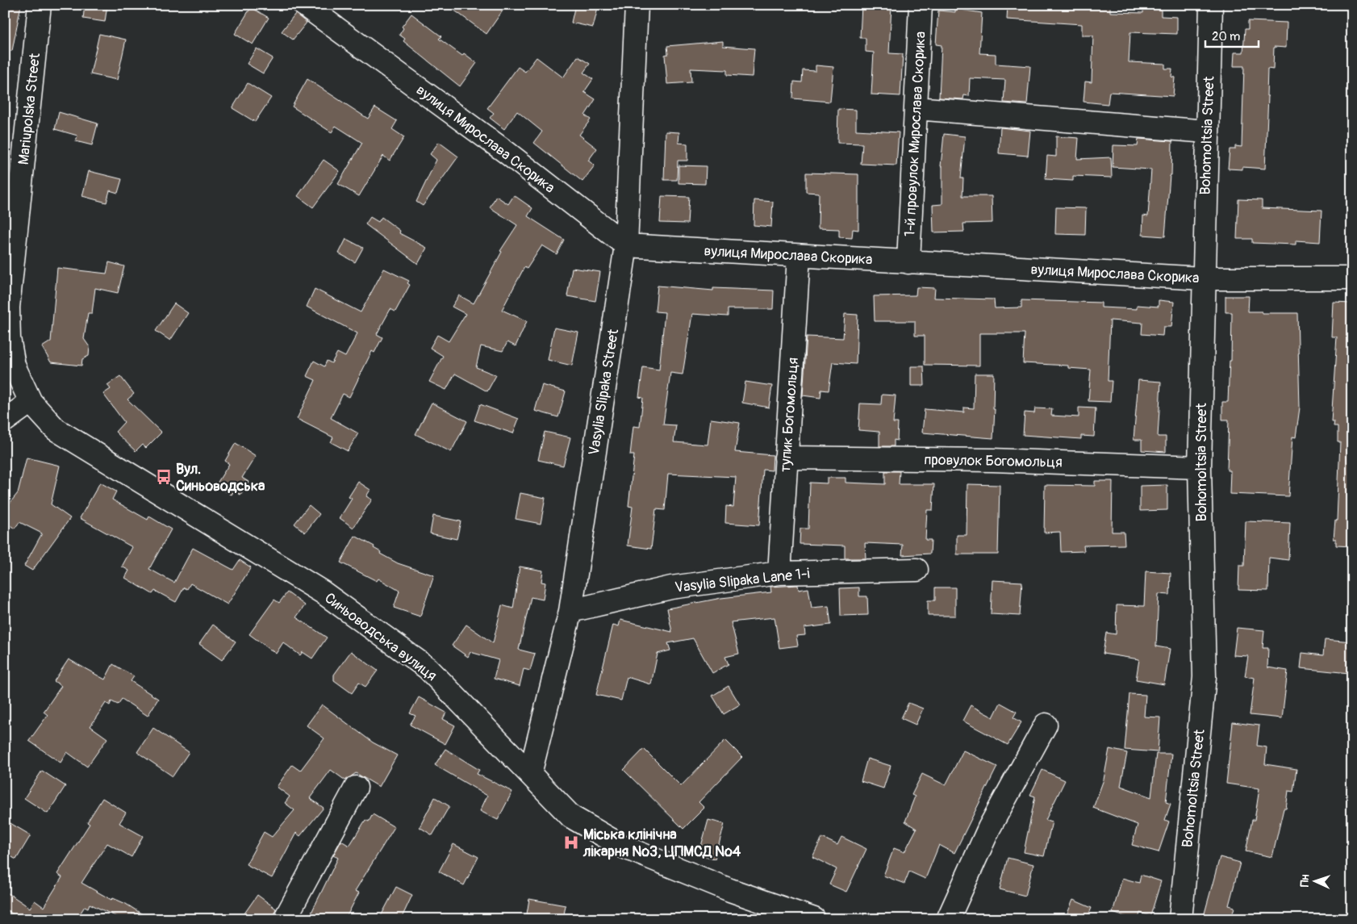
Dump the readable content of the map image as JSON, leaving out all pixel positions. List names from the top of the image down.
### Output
{
  "streets": {
    "street": [
      "Mariupolska Street",
      "1-й провулок Мирослава Скорика",
      "Bohomoltsia Street",
      "вулиця Мирослава Скорика",
      "Vasylia Slipaka Street",
      "тупик Богомольця",
      "провулок Богомольця",
      "Vasylia Slipaka Lane 1-i",
      "Синьоводська вулиця"
    ]
  },
  "crossings": [
    ["Mariupolska Street", "Синьоводська вулиця"],
    ["1-й провулок Мирослава Скорика", "вулиця Мирослава Скорика"],
    ["Bohomoltsia Street", "вулиця Мирослава Скорика"],
    ["Bohomoltsia Street", "провулок Богомольця"],
    ["вулиця Мирослава Скорика", "Vasylia Slipaka Street"],
    ["вулиця Мирослава Скорика", "тупик Богомольця"],
    ["Vasylia Slipaka Street", "Vasylia Slipaka Lane 1-i"],
    ["Vasylia Slipaka Street", "Синьоводська вулиця"],
    ["тупик Богомольця", "провулок Богомольця"],
    ["тупик Богомольця", "Vasylia Slipaka Lane 1-i"]
  ],
  "places": {
    "bus stop": ["Вул. Синьоводська"],
    "hospital": ["Міська клінічна лікарня №3, ЦПМСД №4"]
  },
  "scale_bar": "20 m",
  "north": "left"
}
